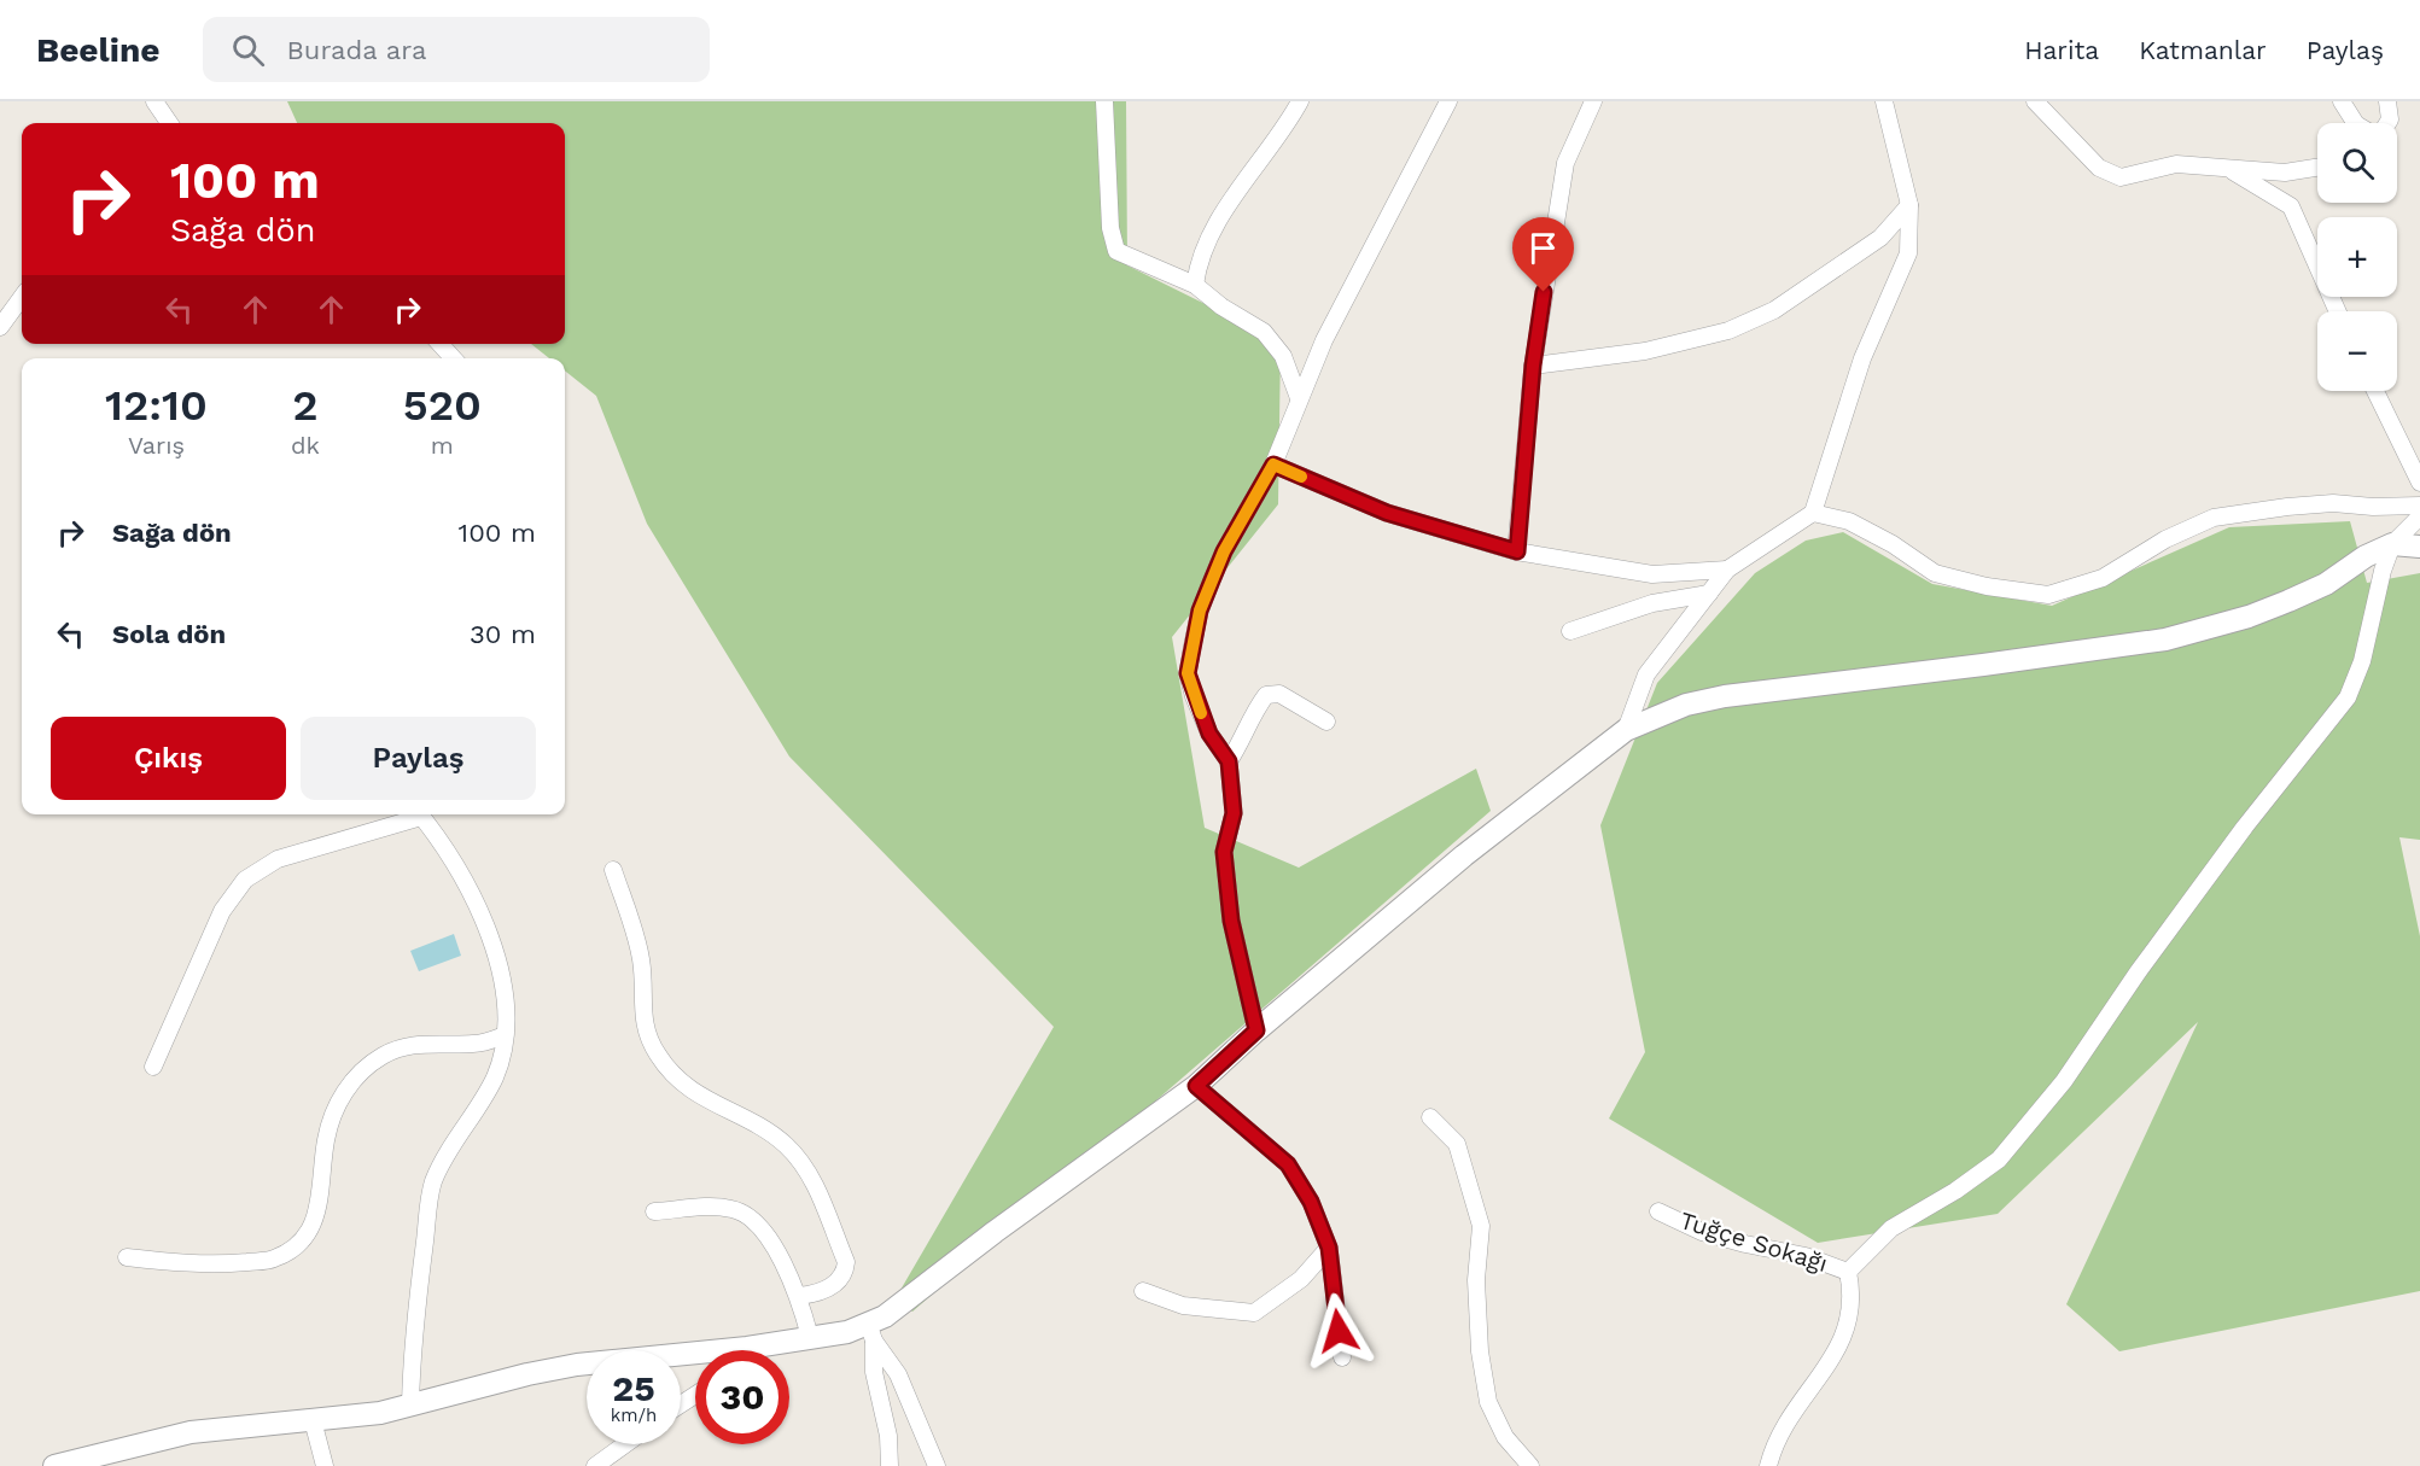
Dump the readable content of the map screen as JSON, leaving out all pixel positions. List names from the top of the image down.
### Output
{
  "streets": {
    "street": ["Tuğçe Sokağı"]
  },
  "page": {
    "header": "Beeline",
    "search": "Burada ara",
    "nav": ["Harita", "Katmanlar", "Paylaş"],
    "map_buttons": ["+", "−"],
    "turn": ["100 m", "Sağa dön"],
    "eta": [
      "12:10",
      "Varış",
      "2",
      "dk",
      "520",
      "m"
    ],
    "list": [
      {
        "name": "Sağa dön",
        "value": "100 m"
      },
      {
        "name": "Sola dön",
        "value": "30 m"
      }
    ],
    "buttons": ["Çıkış", "Paylaş"],
    "speed": "25 km/h",
    "limit": "30"
  }
}
